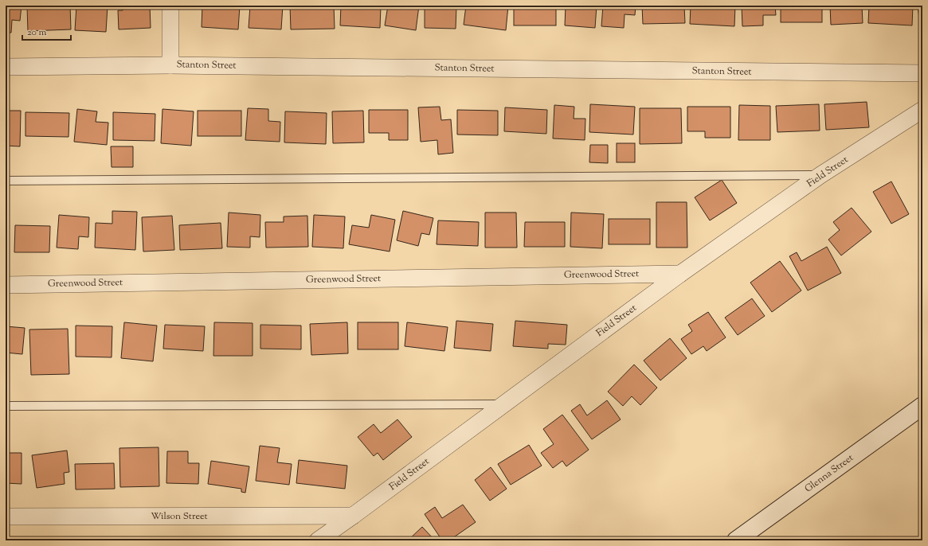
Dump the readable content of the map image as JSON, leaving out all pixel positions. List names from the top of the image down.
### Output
{
  "streets": {
    "main road": ["Glenna Street"],
    "street": [
      "Stanton Street",
      "Field Street",
      "Greenwood Street",
      "Wilson Street"
    ]
  },
  "crossings": [
    ["Field Street", "Greenwood Street"],
    ["Field Street", "Wilson Street"]
  ],
  "scale_bar": "20 m"
}
